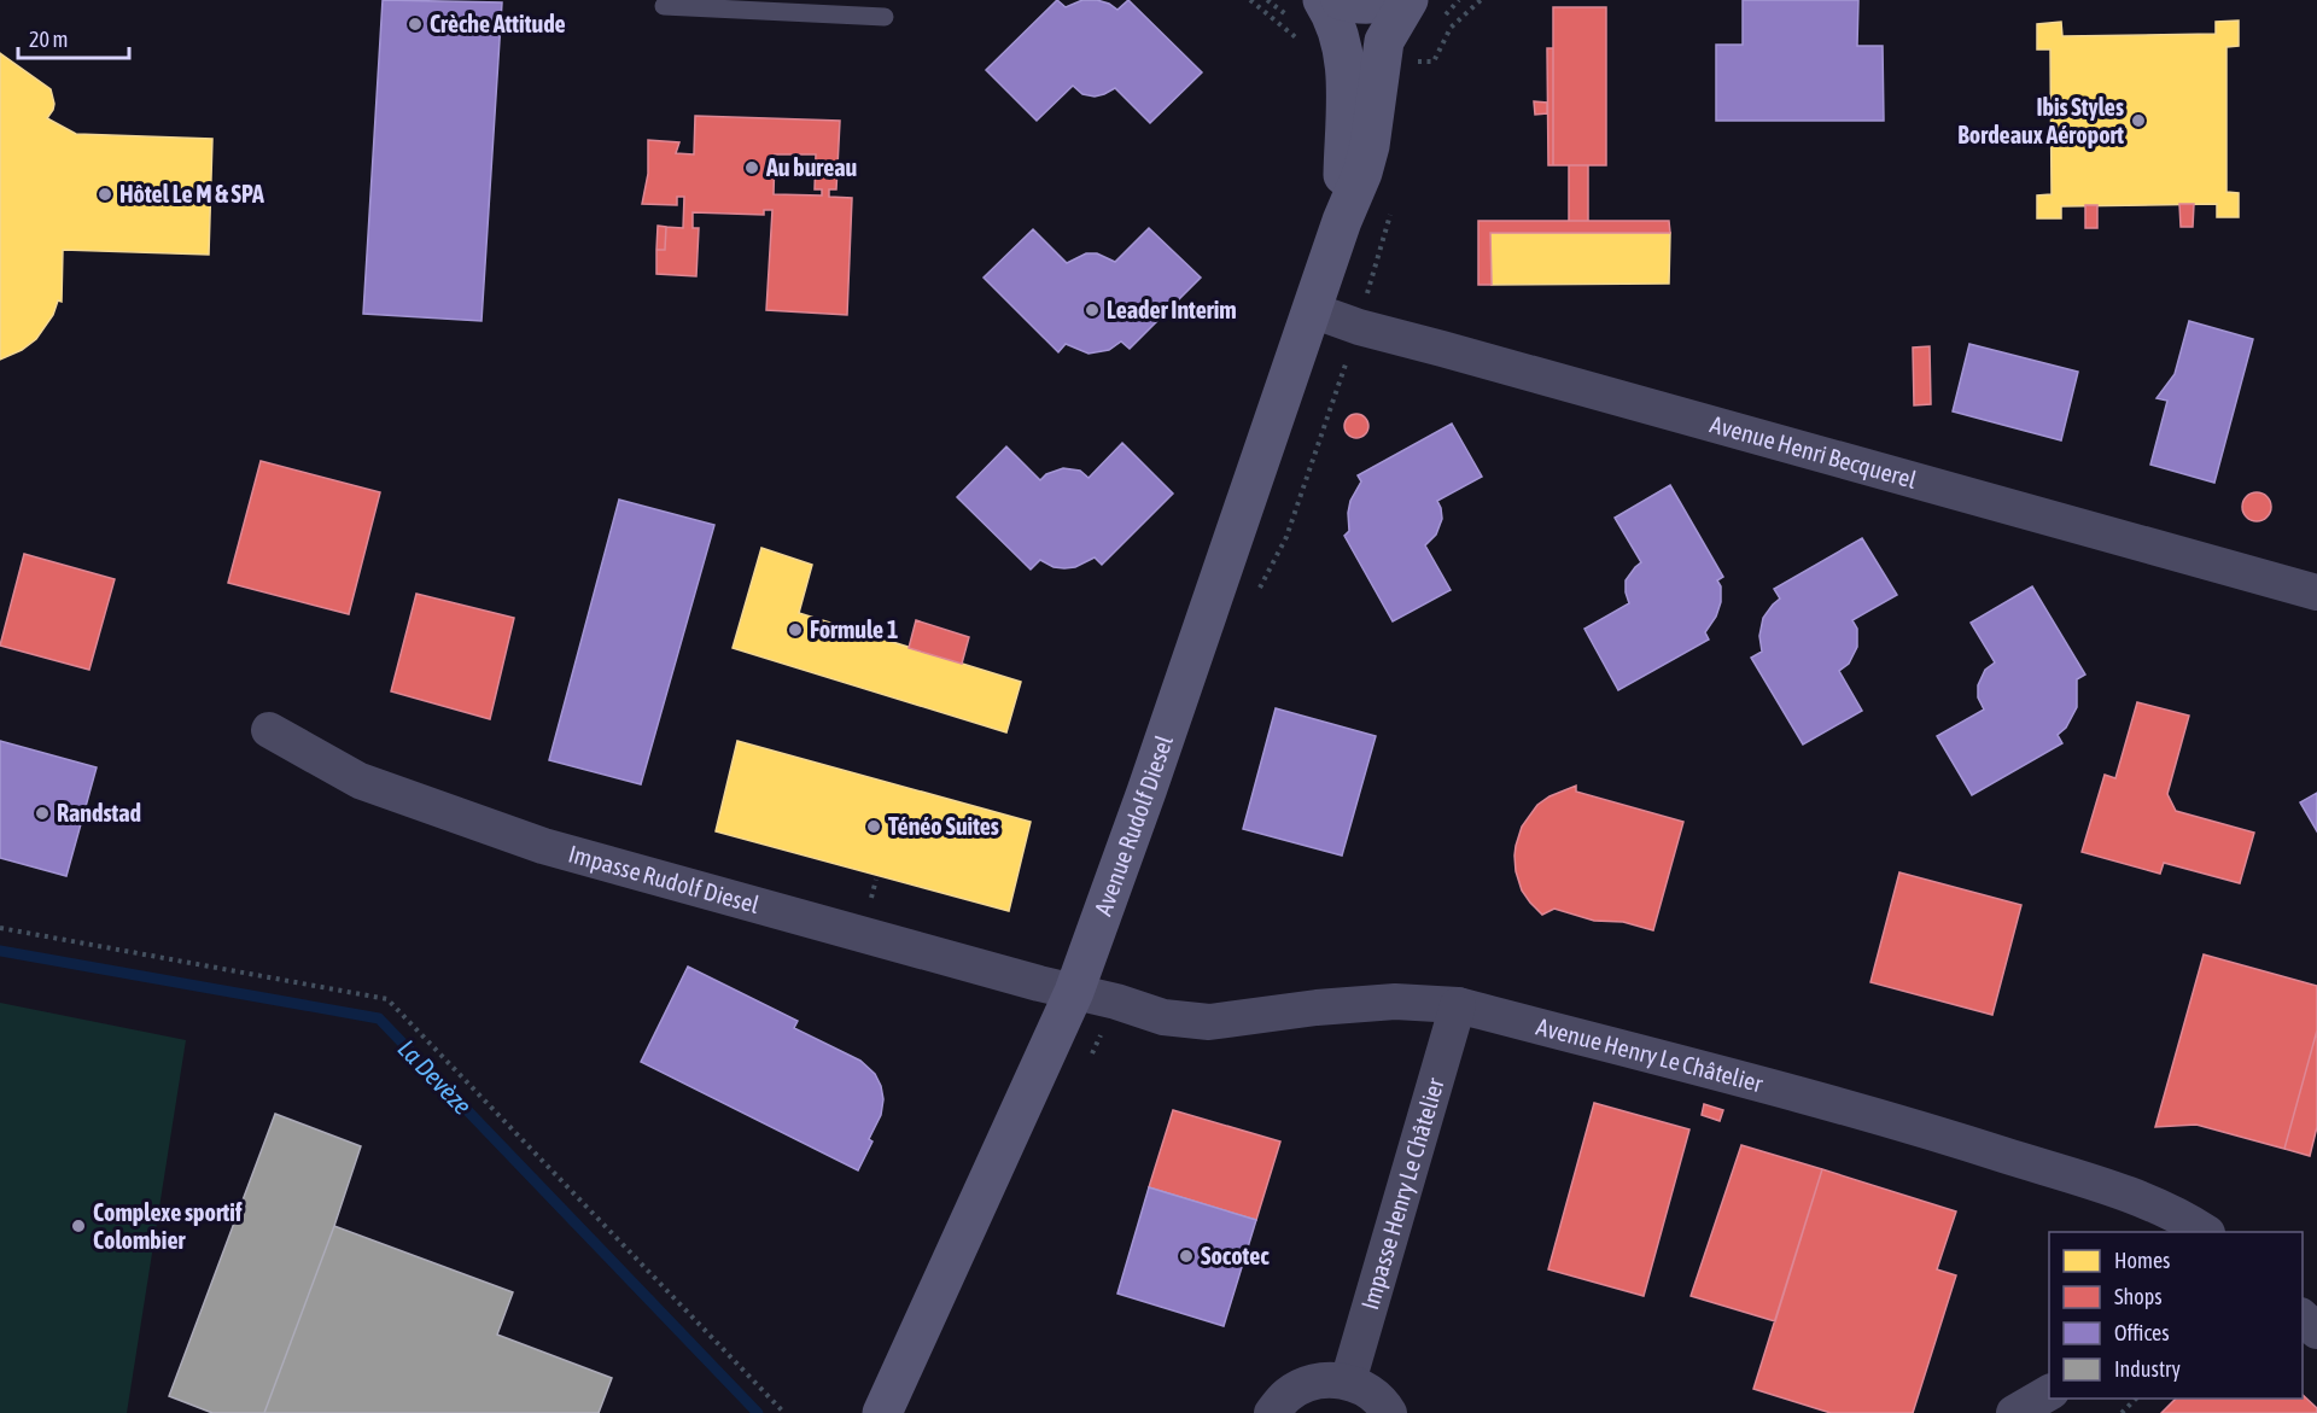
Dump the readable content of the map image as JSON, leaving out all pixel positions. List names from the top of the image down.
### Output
{
  "streets": {
    "street": [
      "Avenue Henri Becquerel",
      "Avenue Rudolf Diesel",
      "Impasse Rudolf Diesel",
      "Avenue Henry Le Châtelier",
      "Impasse Henry Le Châtelier"
    ]
  },
  "crossings": [
    ["Avenue Henri Becquerel", "Avenue Rudolf Diesel"],
    ["Avenue Rudolf Diesel", "Impasse Rudolf Diesel"],
    ["Avenue Rudolf Diesel", "Avenue Henry Le Châtelier"],
    ["Impasse Rudolf Diesel", "Avenue Henry Le Châtelier"],
    ["Avenue Henry Le Châtelier", "Impasse Henry Le Châtelier"]
  ],
  "water": ["La Devèze"],
  "places": [
    "Crèche Attitude",
    "Ibis Styles Bordeaux Aéroport",
    "Au bureau",
    "Hôtel Le M & SPA",
    "Leader Interim",
    "Formule 1",
    "Randstad",
    "Ténéo Suites",
    "Complexe sportif Colombier",
    "Socotec"
  ],
  "legend": [
    "Homes",
    "Shops",
    "Offices",
    "Industry"
  ],
  "scale_bar": "20 m"
}
